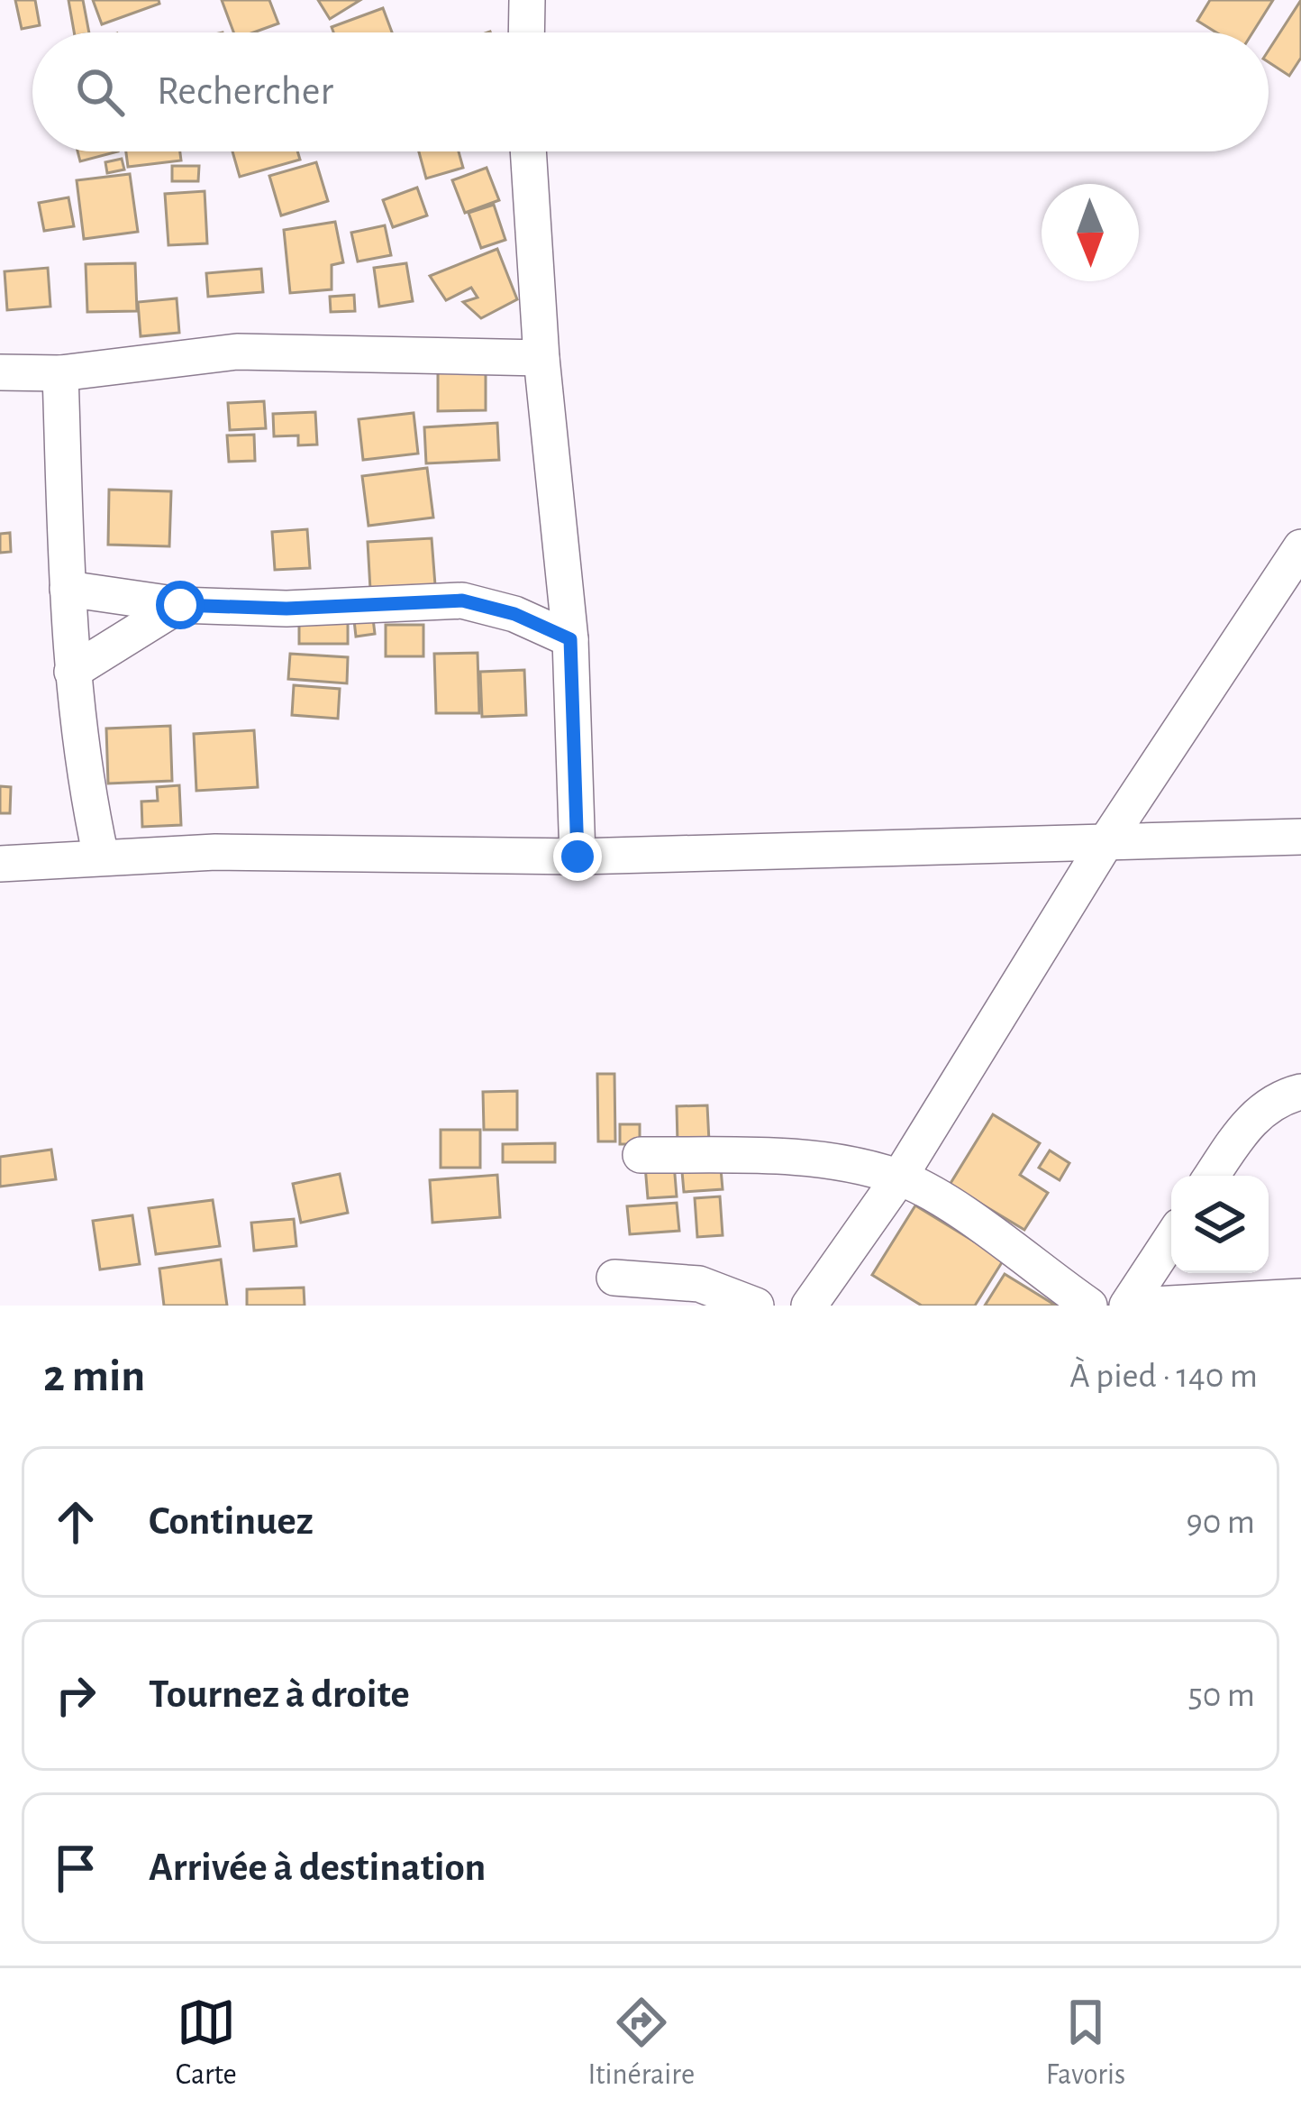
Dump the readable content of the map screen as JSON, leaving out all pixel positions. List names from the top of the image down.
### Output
{
  "north": "bottom",
  "page": {
    "search": "Rechercher",
    "heading": ["2 min", "À pied · 140 m"],
    "list": [
      ["Continuez", "90 m"],
      ["Tournez à droite", "50 m"],
      "Arrivée à destination"
    ],
    "nav": ["Carte", "Itinéraire", "Favoris"]
  }
}
